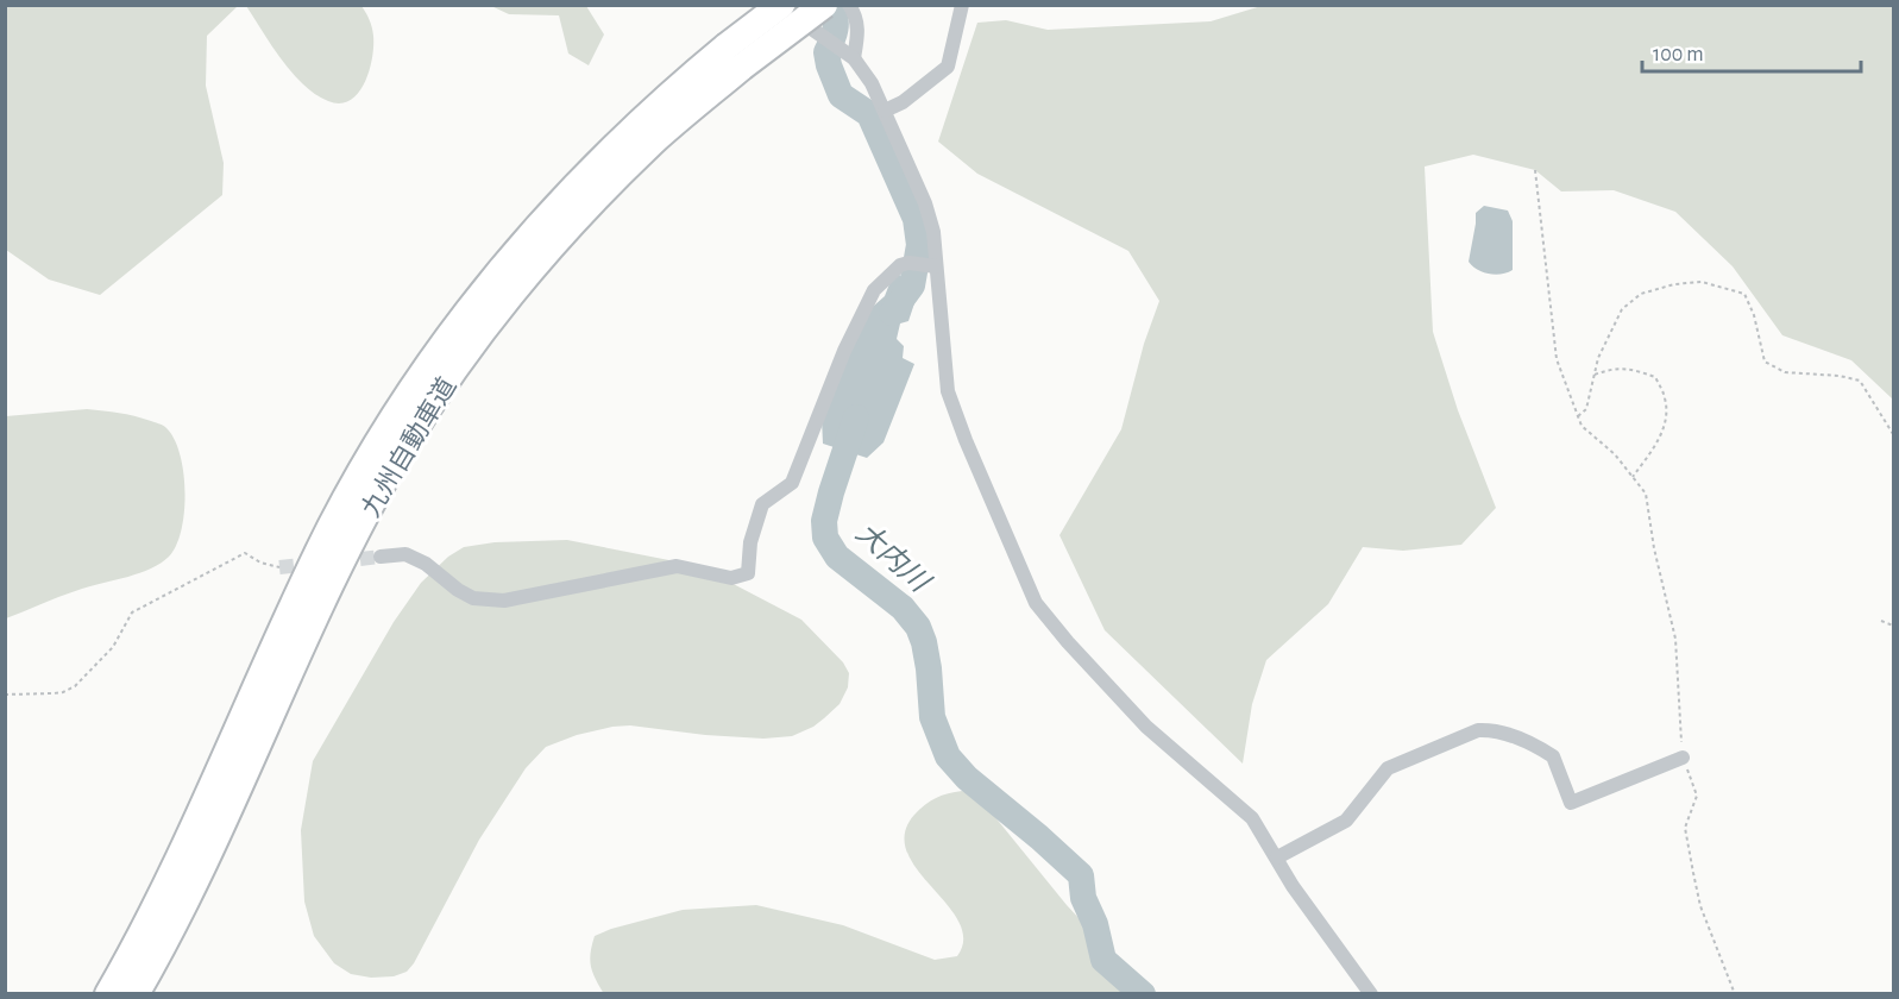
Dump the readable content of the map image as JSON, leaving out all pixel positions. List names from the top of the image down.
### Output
{
  "streets": {
    "highway": ["九州自動車道"]
  },
  "water": ["大内川"],
  "scale_bar": "100 m"
}
